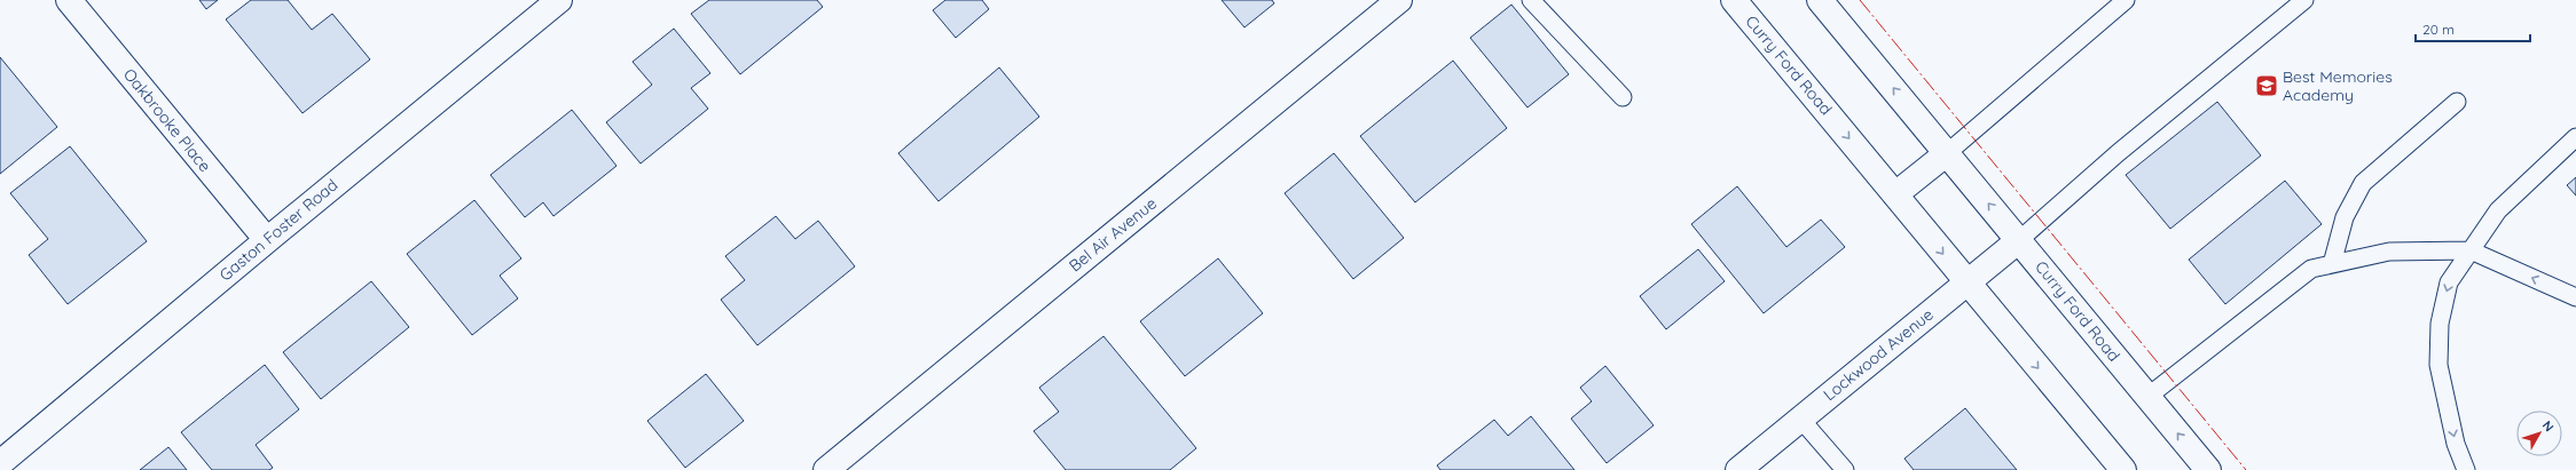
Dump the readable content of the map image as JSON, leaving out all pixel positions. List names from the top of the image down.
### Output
{
  "streets": {
    "street": [
      "Curry Ford Road",
      "Oakbrooke Place",
      "Gaston Foster Road",
      "Bel Air Avenue",
      "Lockwood Avenue"
    ]
  },
  "crossings": [
    ["Curry Ford Road", "Lockwood Avenue"],
    ["Oakbrooke Place", "Gaston Foster Road"]
  ],
  "places": {
    "school or university": ["Best Memories Academy"]
  },
  "scale_bar": "20 m",
  "north": "top right"
}
